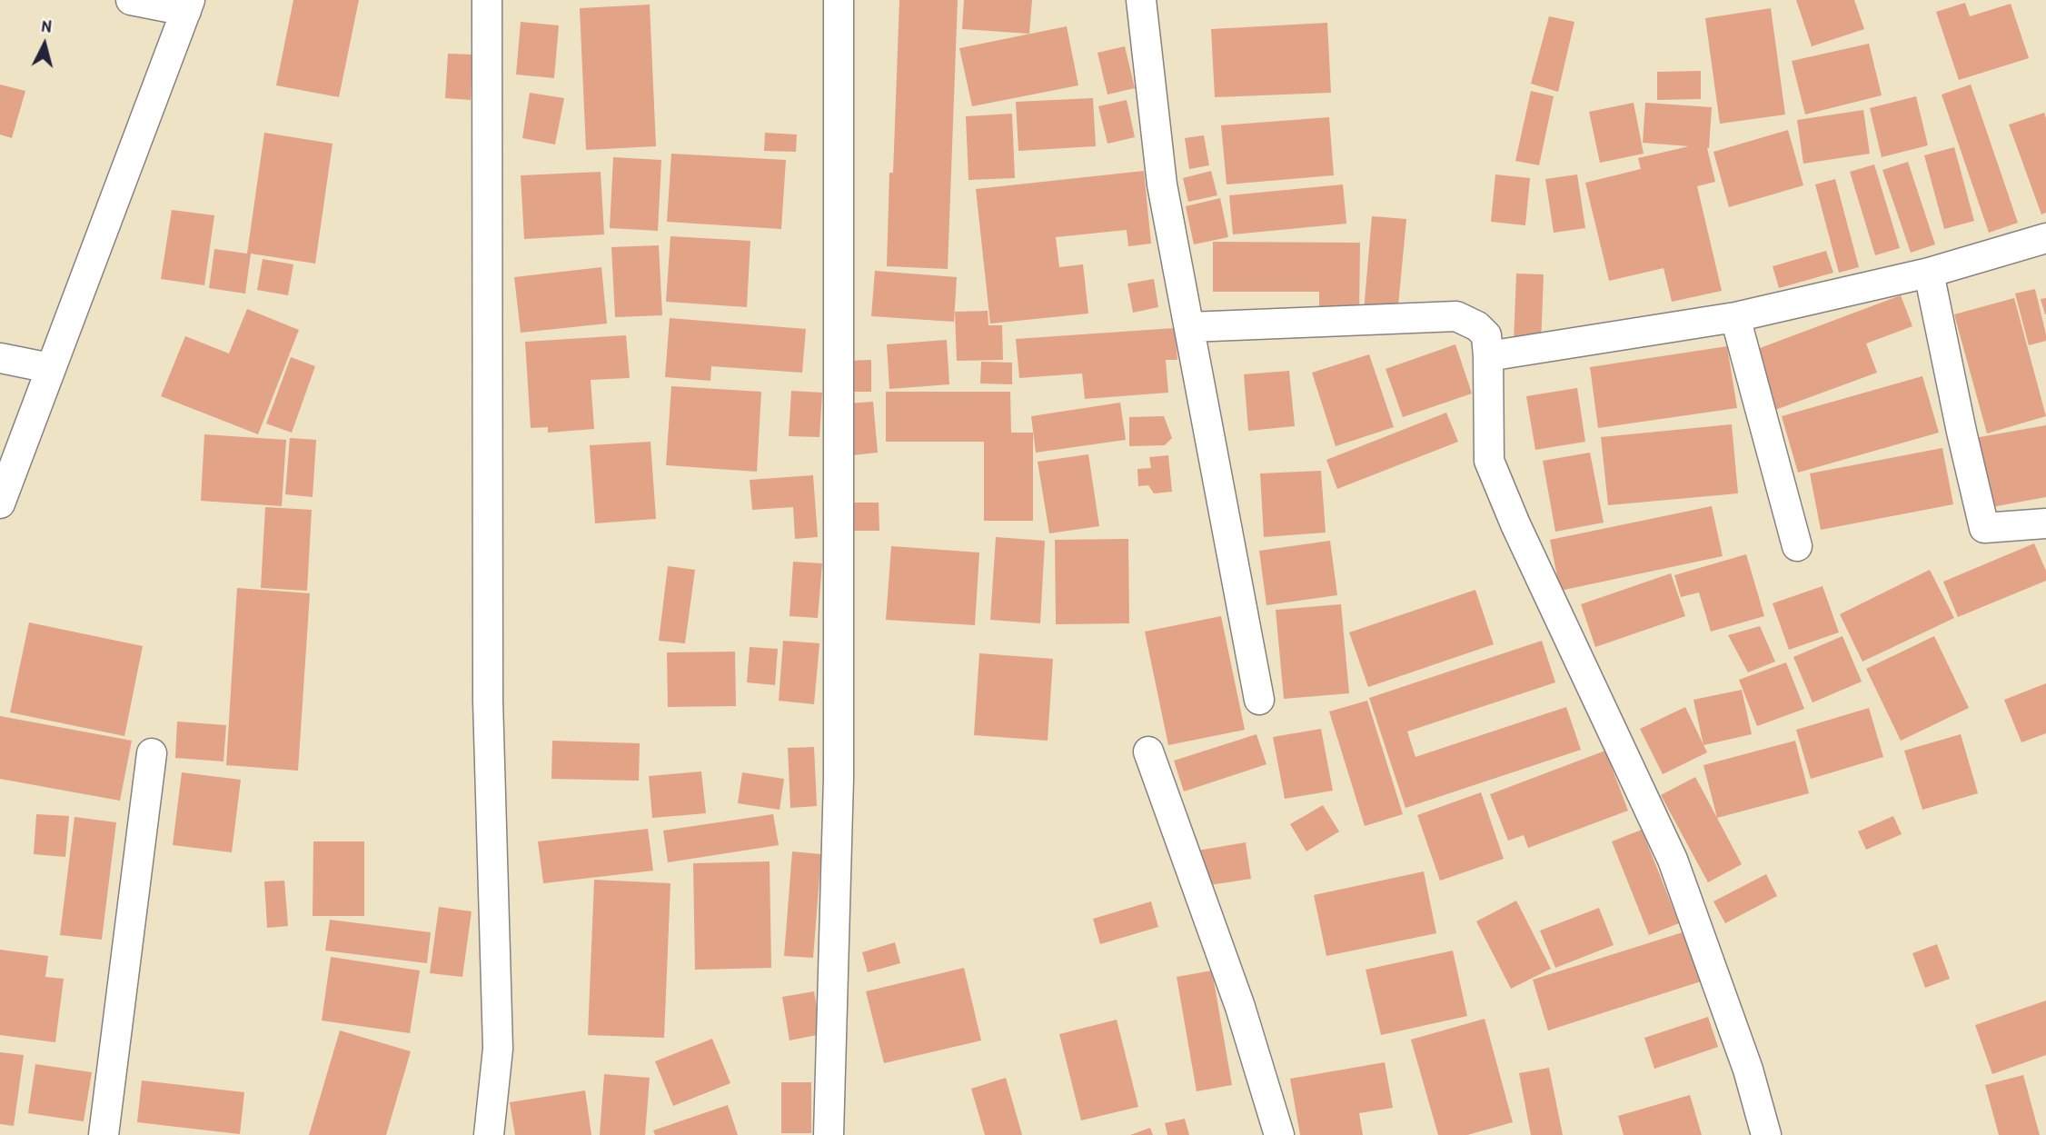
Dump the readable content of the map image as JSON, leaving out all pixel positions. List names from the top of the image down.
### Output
{
  "north": "top"
}
